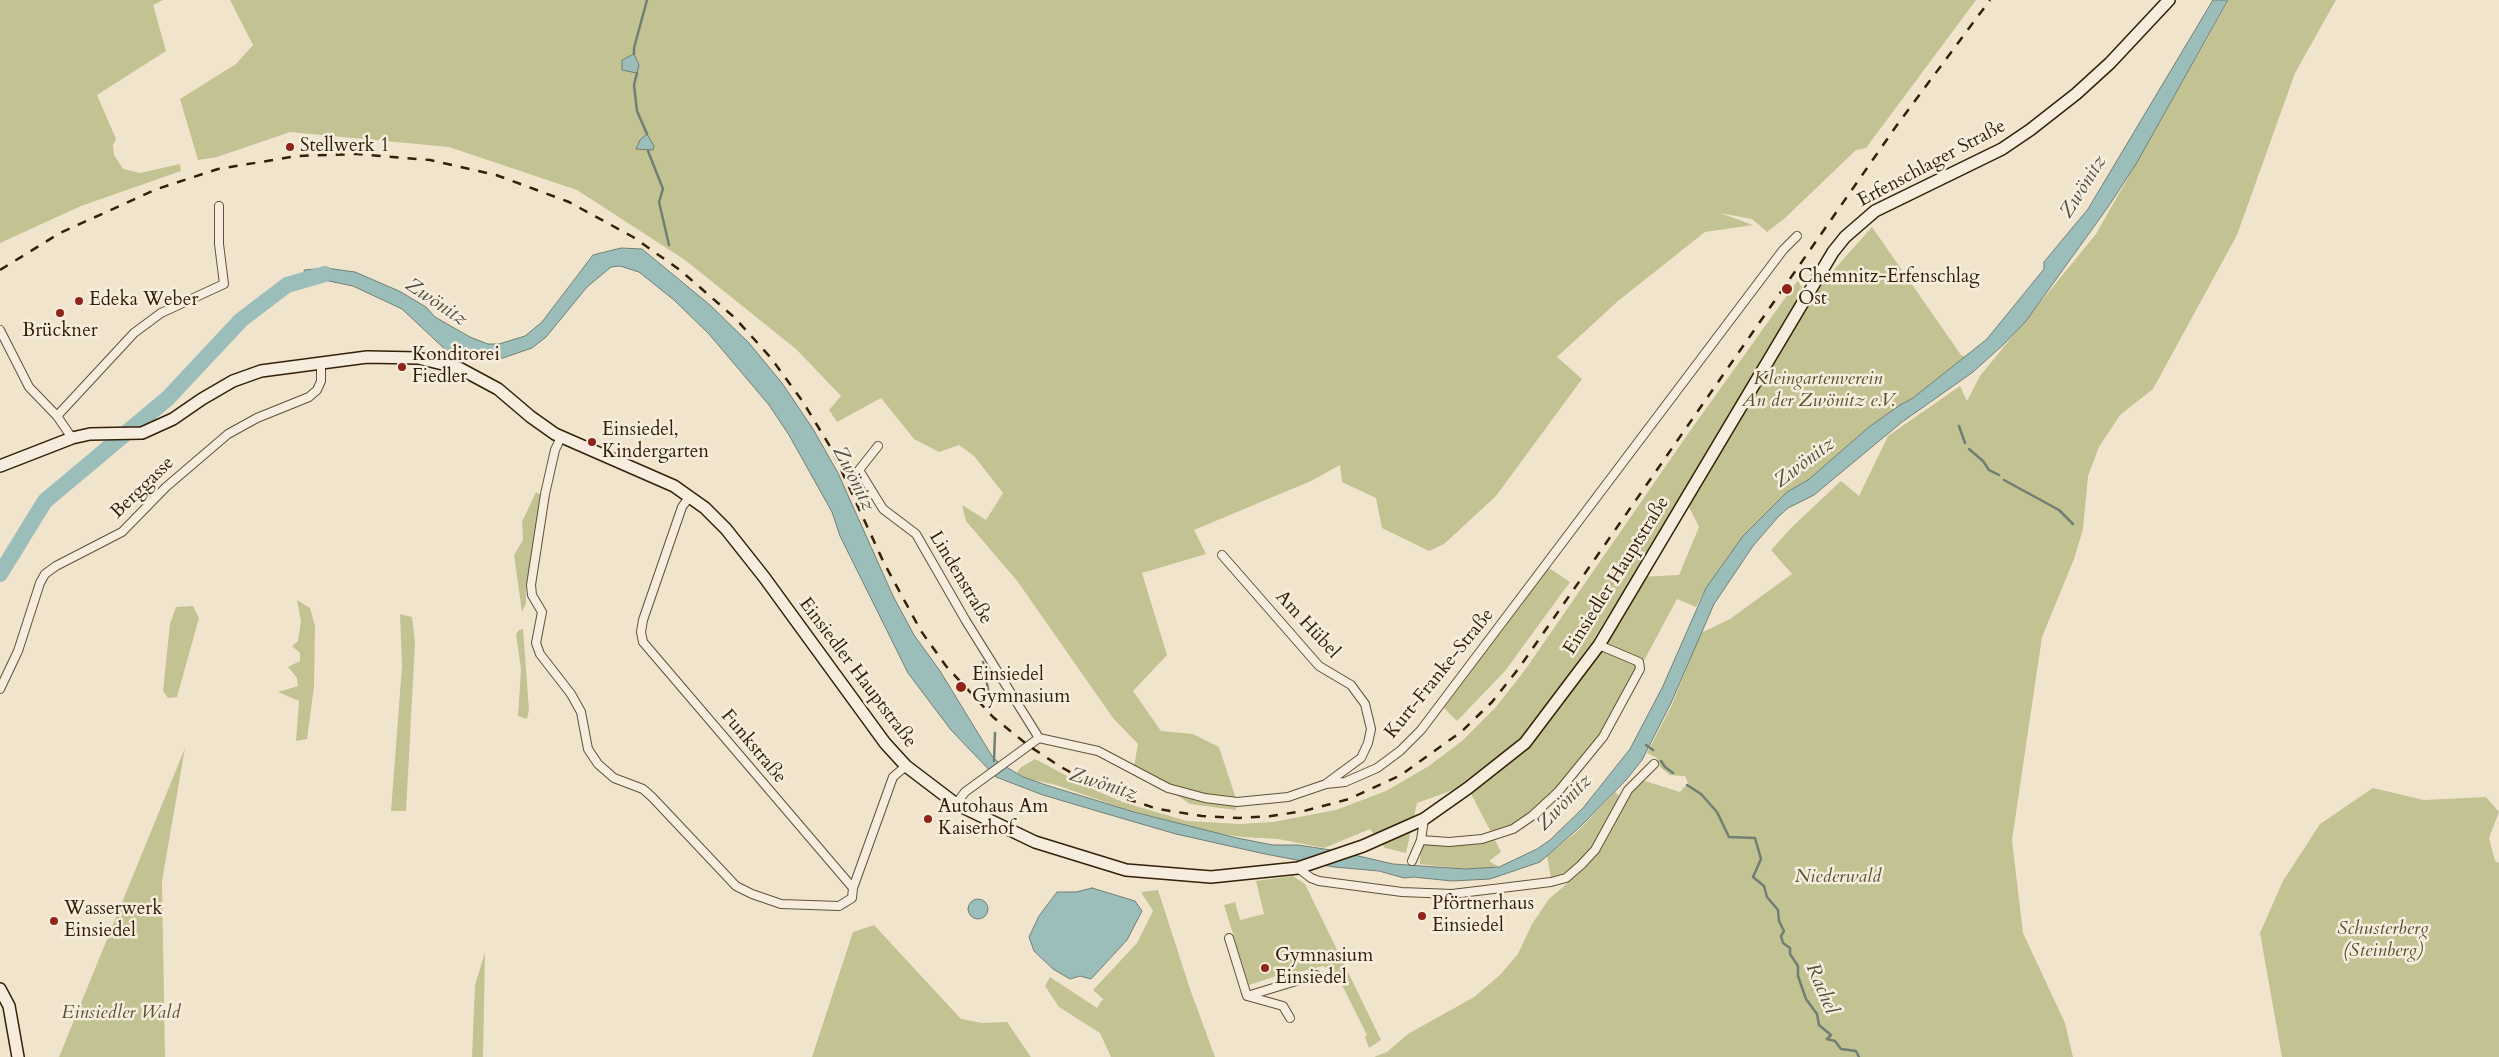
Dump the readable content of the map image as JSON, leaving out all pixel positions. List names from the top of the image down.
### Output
{
  "streets": {
    "main road": ["Erfenschlager Straße", "Einsiedler Hauptstraße"],
    "street": [
      "Berggasse",
      "Lindenstraße",
      "Am Hübel",
      "Kurt-Franke-Straße",
      "Funkstraße"
    ]
  },
  "crossings": [
    ["Erfenschlager Straße", "Einsiedler Hauptstraße"],
    ["Berggasse", "Einsiedler Hauptstraße"],
    ["Einsiedler Hauptstraße", "Funkstraße"],
    ["Lindenstraße", "Kurt-Franke-Straße"],
    ["Am Hübel", "Kurt-Franke-Straße"]
  ],
  "water": ["Zwönitz", "Rachel"],
  "parks": [
    "Kleingartenverein An der Zwönitz e.V.",
    "Niederwald",
    "Schusterberg (Steinberg)",
    "Einsiedler Wald"
  ],
  "places": [
    "Stellwerk 1",
    "Chemnitz-Erfenschlag Ost",
    "Edeka Weber",
    "Brückner",
    "Konditorei Fiedler",
    "Einsiedel, Kindergarten",
    "Einsiedel Gymnasium",
    "Autohaus Am Kaiserhof",
    "Pförtnerhaus Einsiedel",
    "Wasserwerk Einsiedel",
    "Gymnasium Einsiedel"
  ]
}
